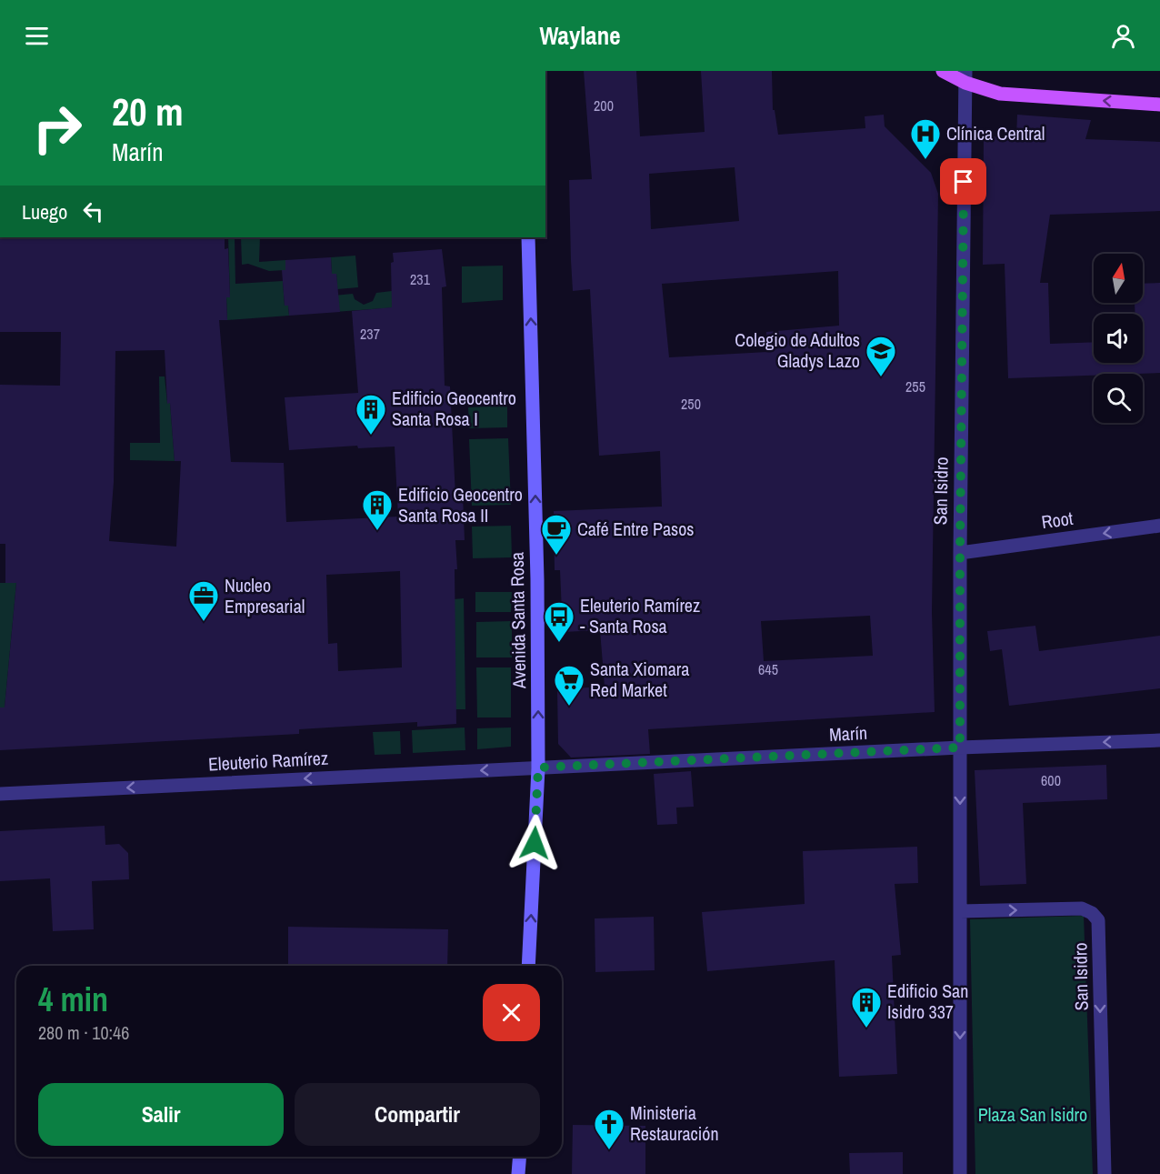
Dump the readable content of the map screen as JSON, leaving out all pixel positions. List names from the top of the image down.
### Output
{
  "streets": {
    "main road": ["Avenida Santa Rosa"],
    "street": [
      "San Isidro",
      "Root",
      "Marín",
      "Eleuterio Ramírez"
    ]
  },
  "crossings": [
    ["San Isidro", "Root"],
    ["San Isidro", "Marín"],
    ["Avenida Santa Rosa", "Marín"],
    ["Avenida Santa Rosa", "Eleuterio Ramírez"],
    ["Marín", "Eleuterio Ramírez"]
  ],
  "one_way": [
    "San Isidro",
    "Root",
    "Avenida Santa Rosa",
    "Eleuterio Ramírez"
  ],
  "parks": ["Plaza San Isidro"],
  "places": {
    "hospital": ["Clínica Central"],
    "school or university": ["Colegio de Adultos Gladys Lazo"],
    "building": ["Edificio Geocentro Santa Rosa I", "Edificio Geocentro Santa Rosa II", "Edificio San Isidro 337"],
    "cafe": ["Café Entre Pasos"],
    "office": ["Nucleo Empresarial"],
    "bus stop": ["Eleuterio Ramírez - Santa Rosa"],
    "supermarket": ["Santa Xiomara Red Market"],
    "church": ["Ministeria Restauración"]
  },
  "house_numbers": [
    "200",
    "231",
    "237",
    "255",
    "250",
    "645",
    "600"
  ],
  "north": "top",
  "page": {
    "header": "Waylane",
    "turn": ["20 m", "Marín"],
    "then": "Luego",
    "heading": ["4 min", "280 m · 10:46"],
    "buttons": ["Salir", "Compartir"]
  }
}
